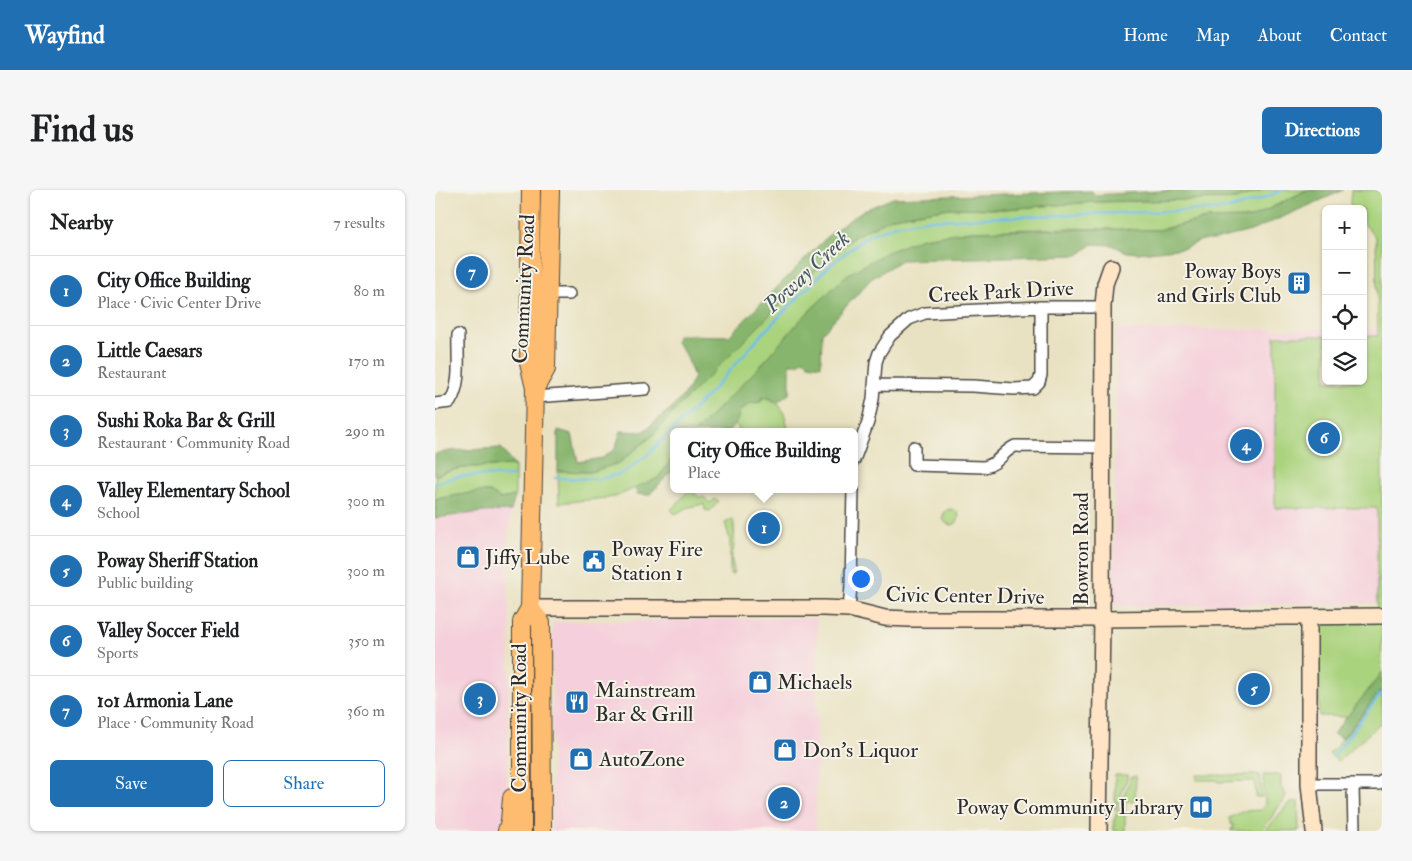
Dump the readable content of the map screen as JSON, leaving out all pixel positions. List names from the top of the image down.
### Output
{
  "streets": {
    "main road": ["Community Road"],
    "street": ["Creek Park Drive", "Bowron Road", "Civic Center Drive"]
  },
  "crossings": [
    ["Community Road", "Civic Center Drive"],
    ["Creek Park Drive", "Bowron Road"],
    ["Bowron Road", "Civic Center Drive"]
  ],
  "water": ["Poway Creek"],
  "places": {
    "building": ["Poway Boys and Girls Club"],
    "shop": [
      "Jiffy Lube",
      "Michaels",
      "Don's Liquor",
      "AutoZone"
    ],
    "public building": ["Poway Fire Station 1"],
    "restaurant": ["Mainstream Bar & Grill"],
    "library": ["Poway Community Library"]
  },
  "page": {
    "header": "Wayfind",
    "nav": [
      "Home",
      "Map",
      "About",
      "Contact"
    ],
    "buttons": [
      "Directions",
      ["Save", "Share"]
    ],
    "title": "Find us",
    "heading": ["Nearby", "7 results"],
    "map_buttons": ["+", "−"],
    "pins": [
      "7",
      "6",
      "4",
      "1",
      "5",
      "3",
      "2"
    ],
    "list": [
      {
        "mark": "1",
        "name": "City Office Building",
        "note": "Place · Civic Center Drive",
        "value": "80 m"
      },
      {
        "mark": "2",
        "name": "Little Caesars",
        "note": "Restaurant",
        "value": "170 m"
      },
      {
        "mark": "3",
        "name": "Sushi Roka Bar & Grill",
        "note": "Restaurant · Community Road",
        "value": "290 m"
      },
      {
        "mark": "4",
        "name": "Valley Elementary School",
        "note": "School",
        "value": "300 m"
      },
      {
        "mark": "5",
        "name": "Poway Sheriff Station",
        "note": "Public building",
        "value": "300 m"
      },
      {
        "mark": "6",
        "name": "Valley Soccer Field",
        "note": "Sports",
        "value": "350 m"
      },
      {
        "mark": "7",
        "name": "101 Armonia Lane",
        "note": "Place · Community Road",
        "value": "360 m"
      }
    ],
    "popup": ["City Office Building", "Place"]
  }
}
